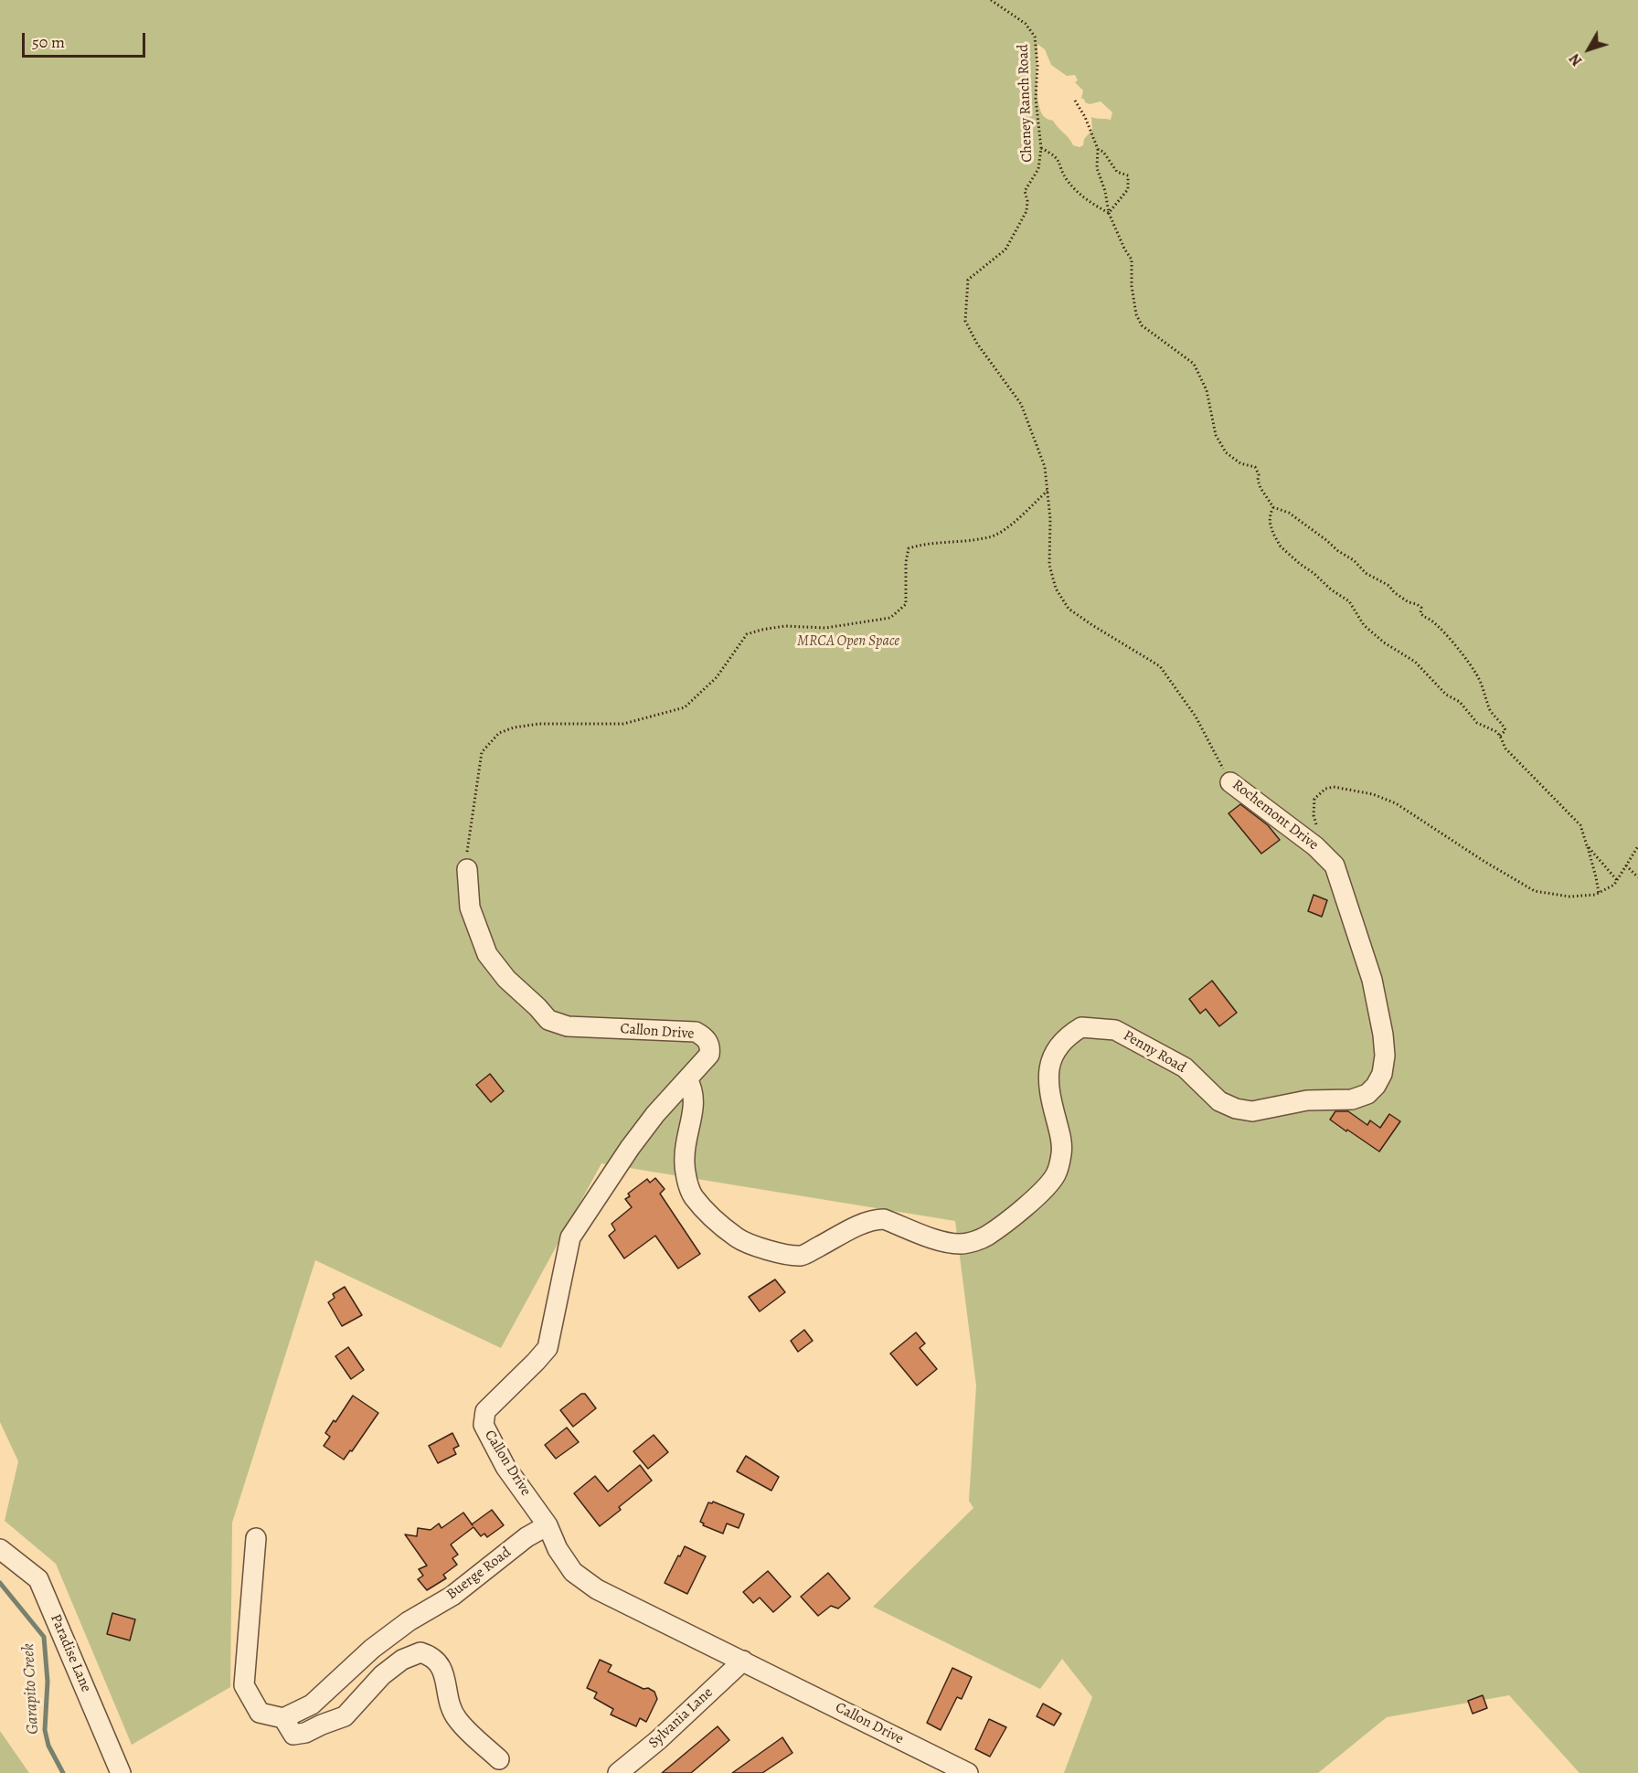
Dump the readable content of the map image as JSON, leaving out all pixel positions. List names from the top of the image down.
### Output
{
  "streets": {
    "street": [
      "Rochemont Drive",
      "Callon Drive",
      "Penny Road",
      "Buerge Road",
      "Paradise Lane",
      "Sylvania Lane"
    ],
    "path": ["Cheney Ranch Road"]
  },
  "crossings": [
    ["Cheney Ranch Road", "Rochemont Drive"],
    ["Rochemont Drive", "Penny Road"],
    ["Callon Drive", "Penny Road"],
    ["Callon Drive", "Buerge Road"],
    ["Callon Drive", "Sylvania Lane"]
  ],
  "water": ["Garapito Creek"],
  "parks": ["MRCA Open Space"],
  "scale_bar": "50 m",
  "north": "bottom left"
}
